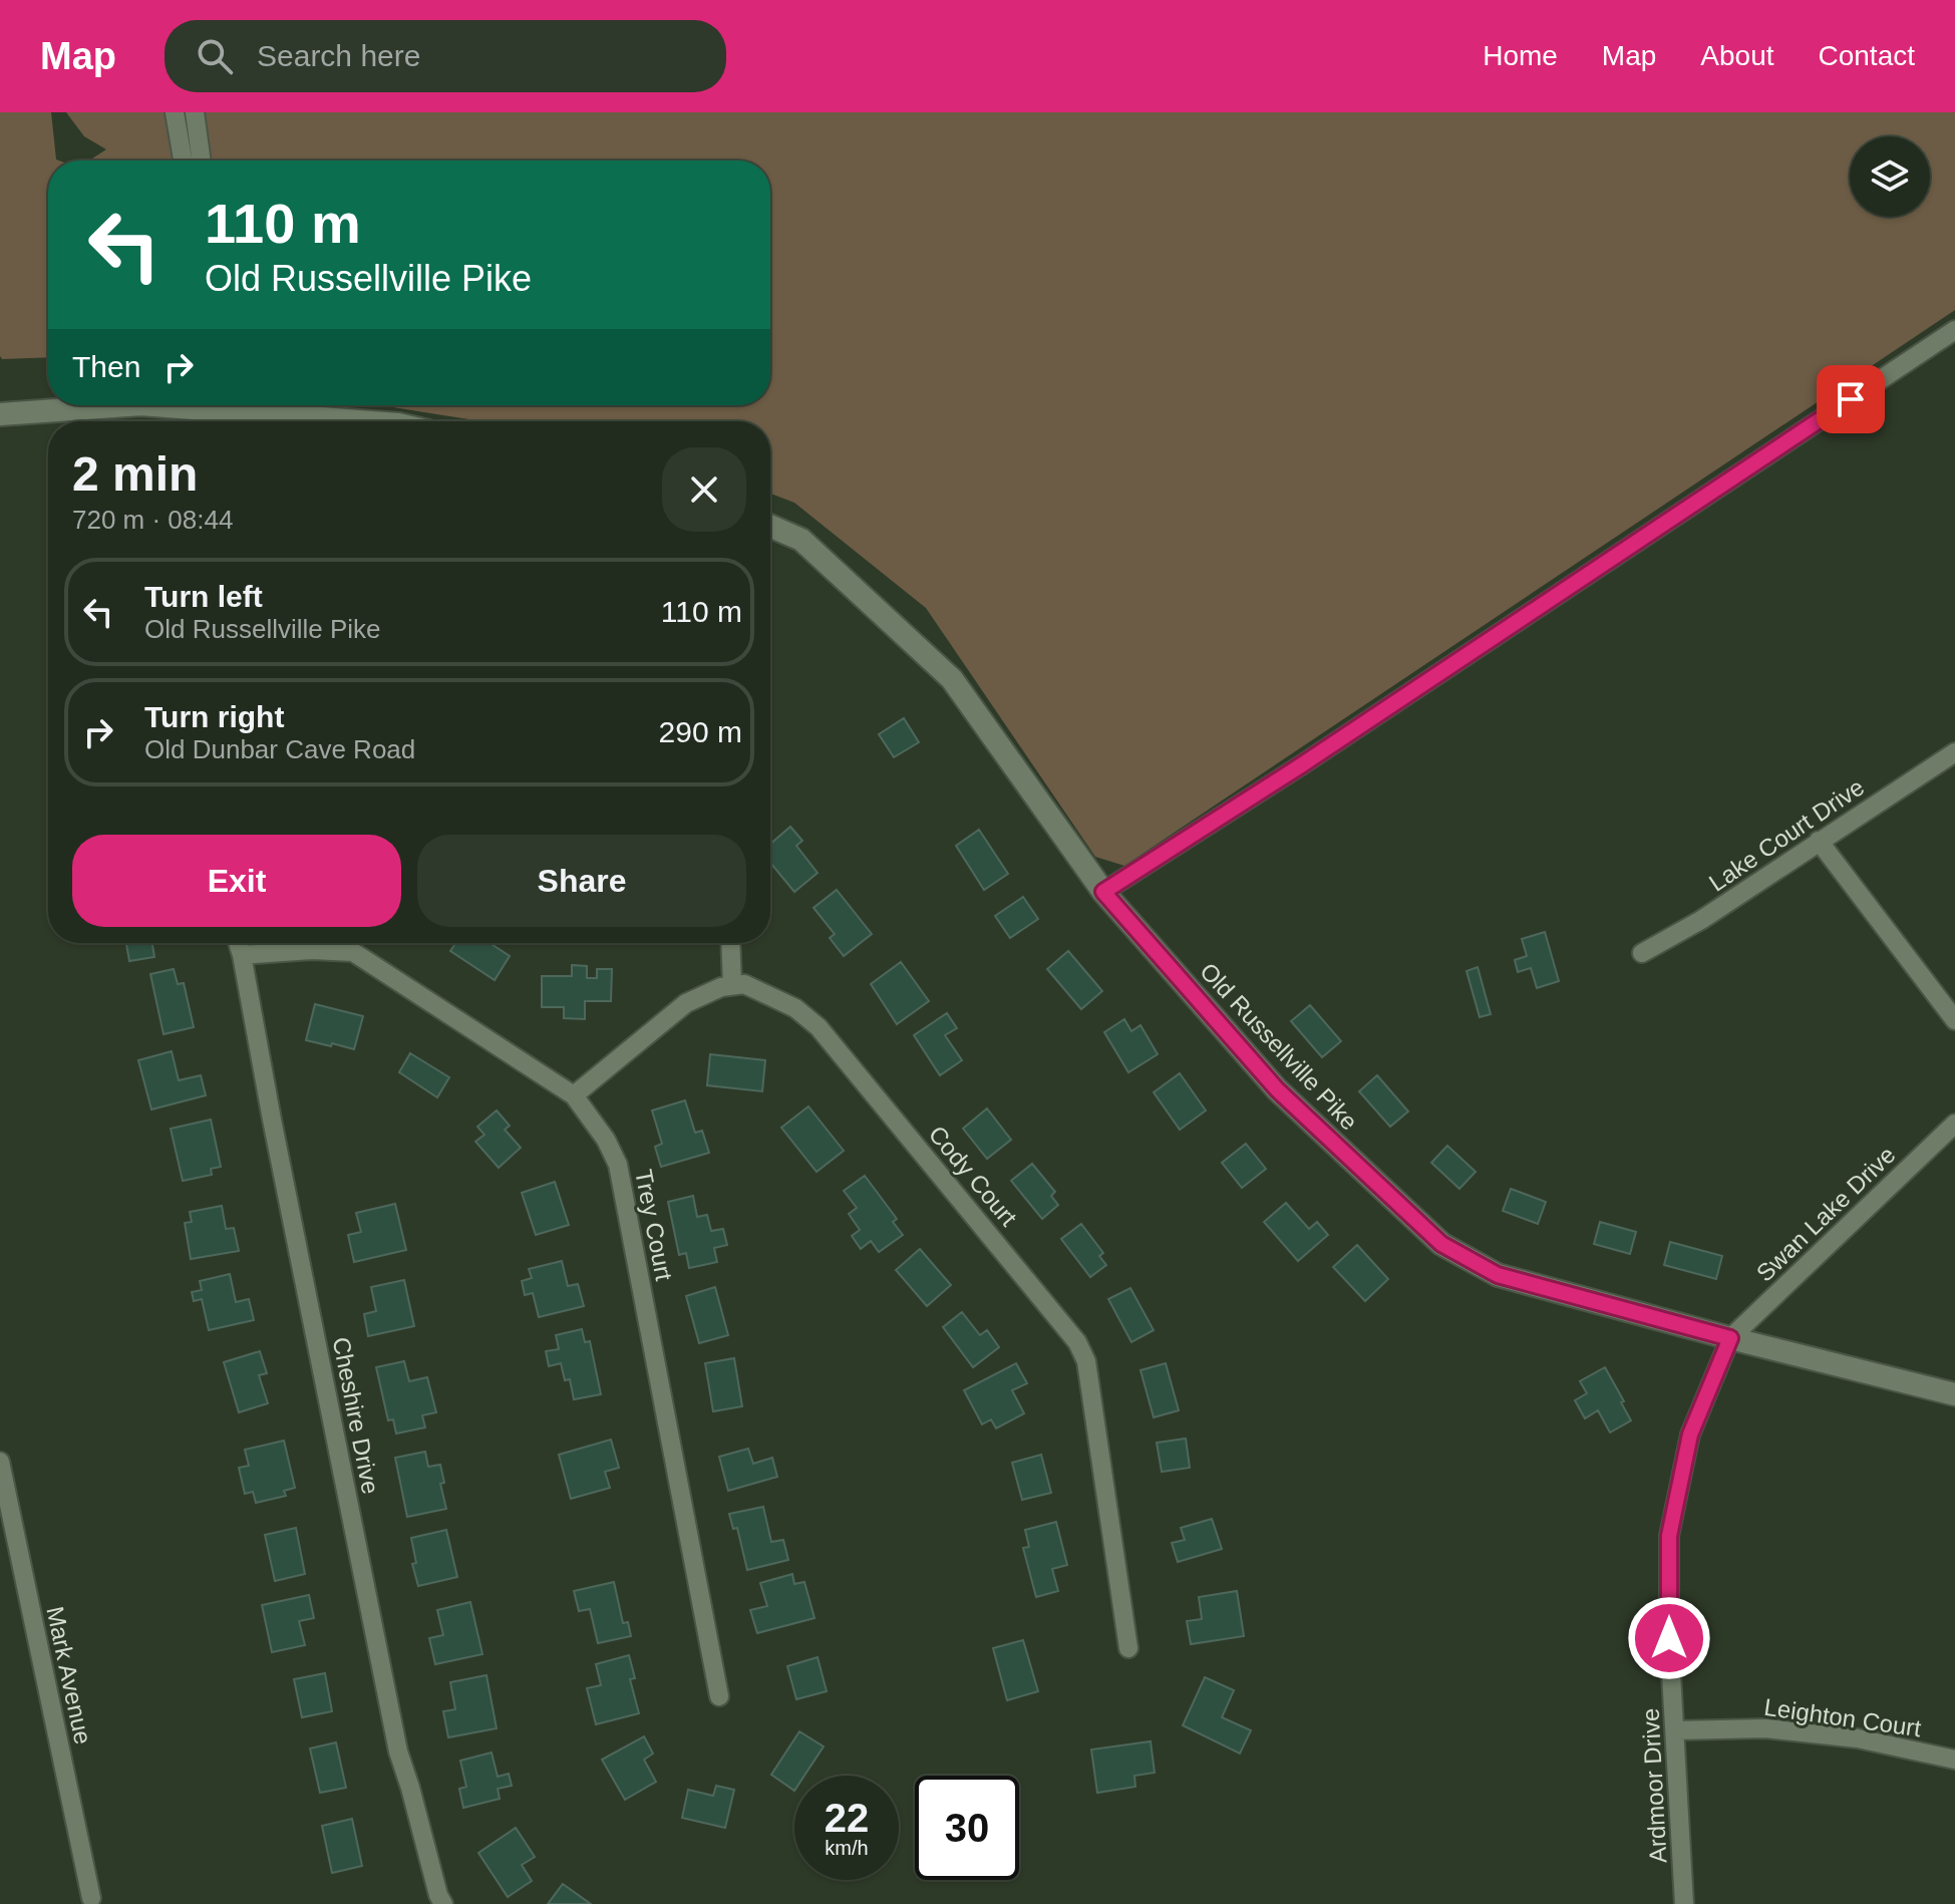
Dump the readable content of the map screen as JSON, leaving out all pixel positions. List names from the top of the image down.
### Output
{
  "streets": {
    "street": [
      "Lake Court Drive",
      "Old Russellville Pike",
      "Cody Court",
      "Swan Lake Drive",
      "Trey Court",
      "Cheshire Drive",
      "Mark Avenue",
      "Leighton Court",
      "Ardmoor Drive"
    ]
  },
  "crossings": [
    ["Old Russellville Pike", "Swan Lake Drive"],
    ["Old Russellville Pike", "Ardmoor Drive"],
    ["Swan Lake Drive", "Ardmoor Drive"],
    ["Trey Court", "Cheshire Drive"],
    ["Leighton Court", "Ardmoor Drive"]
  ],
  "page": {
    "header": "Map",
    "search": "Search here",
    "nav": [
      "Home",
      "Map",
      "About",
      "Contact"
    ],
    "turn": ["110 m", "Old Russellville Pike"],
    "then": "Then",
    "heading": ["2 min", "720 m · 08:44"],
    "list": [
      {
        "name": "Turn left",
        "note": "Old Russellville Pike",
        "value": "110 m"
      },
      {
        "name": "Turn right",
        "note": "Old Dunbar Cave Road",
        "value": "290 m"
      }
    ],
    "buttons": ["Exit", "Share"],
    "speed": "22 km/h",
    "limit": "30"
  }
}
